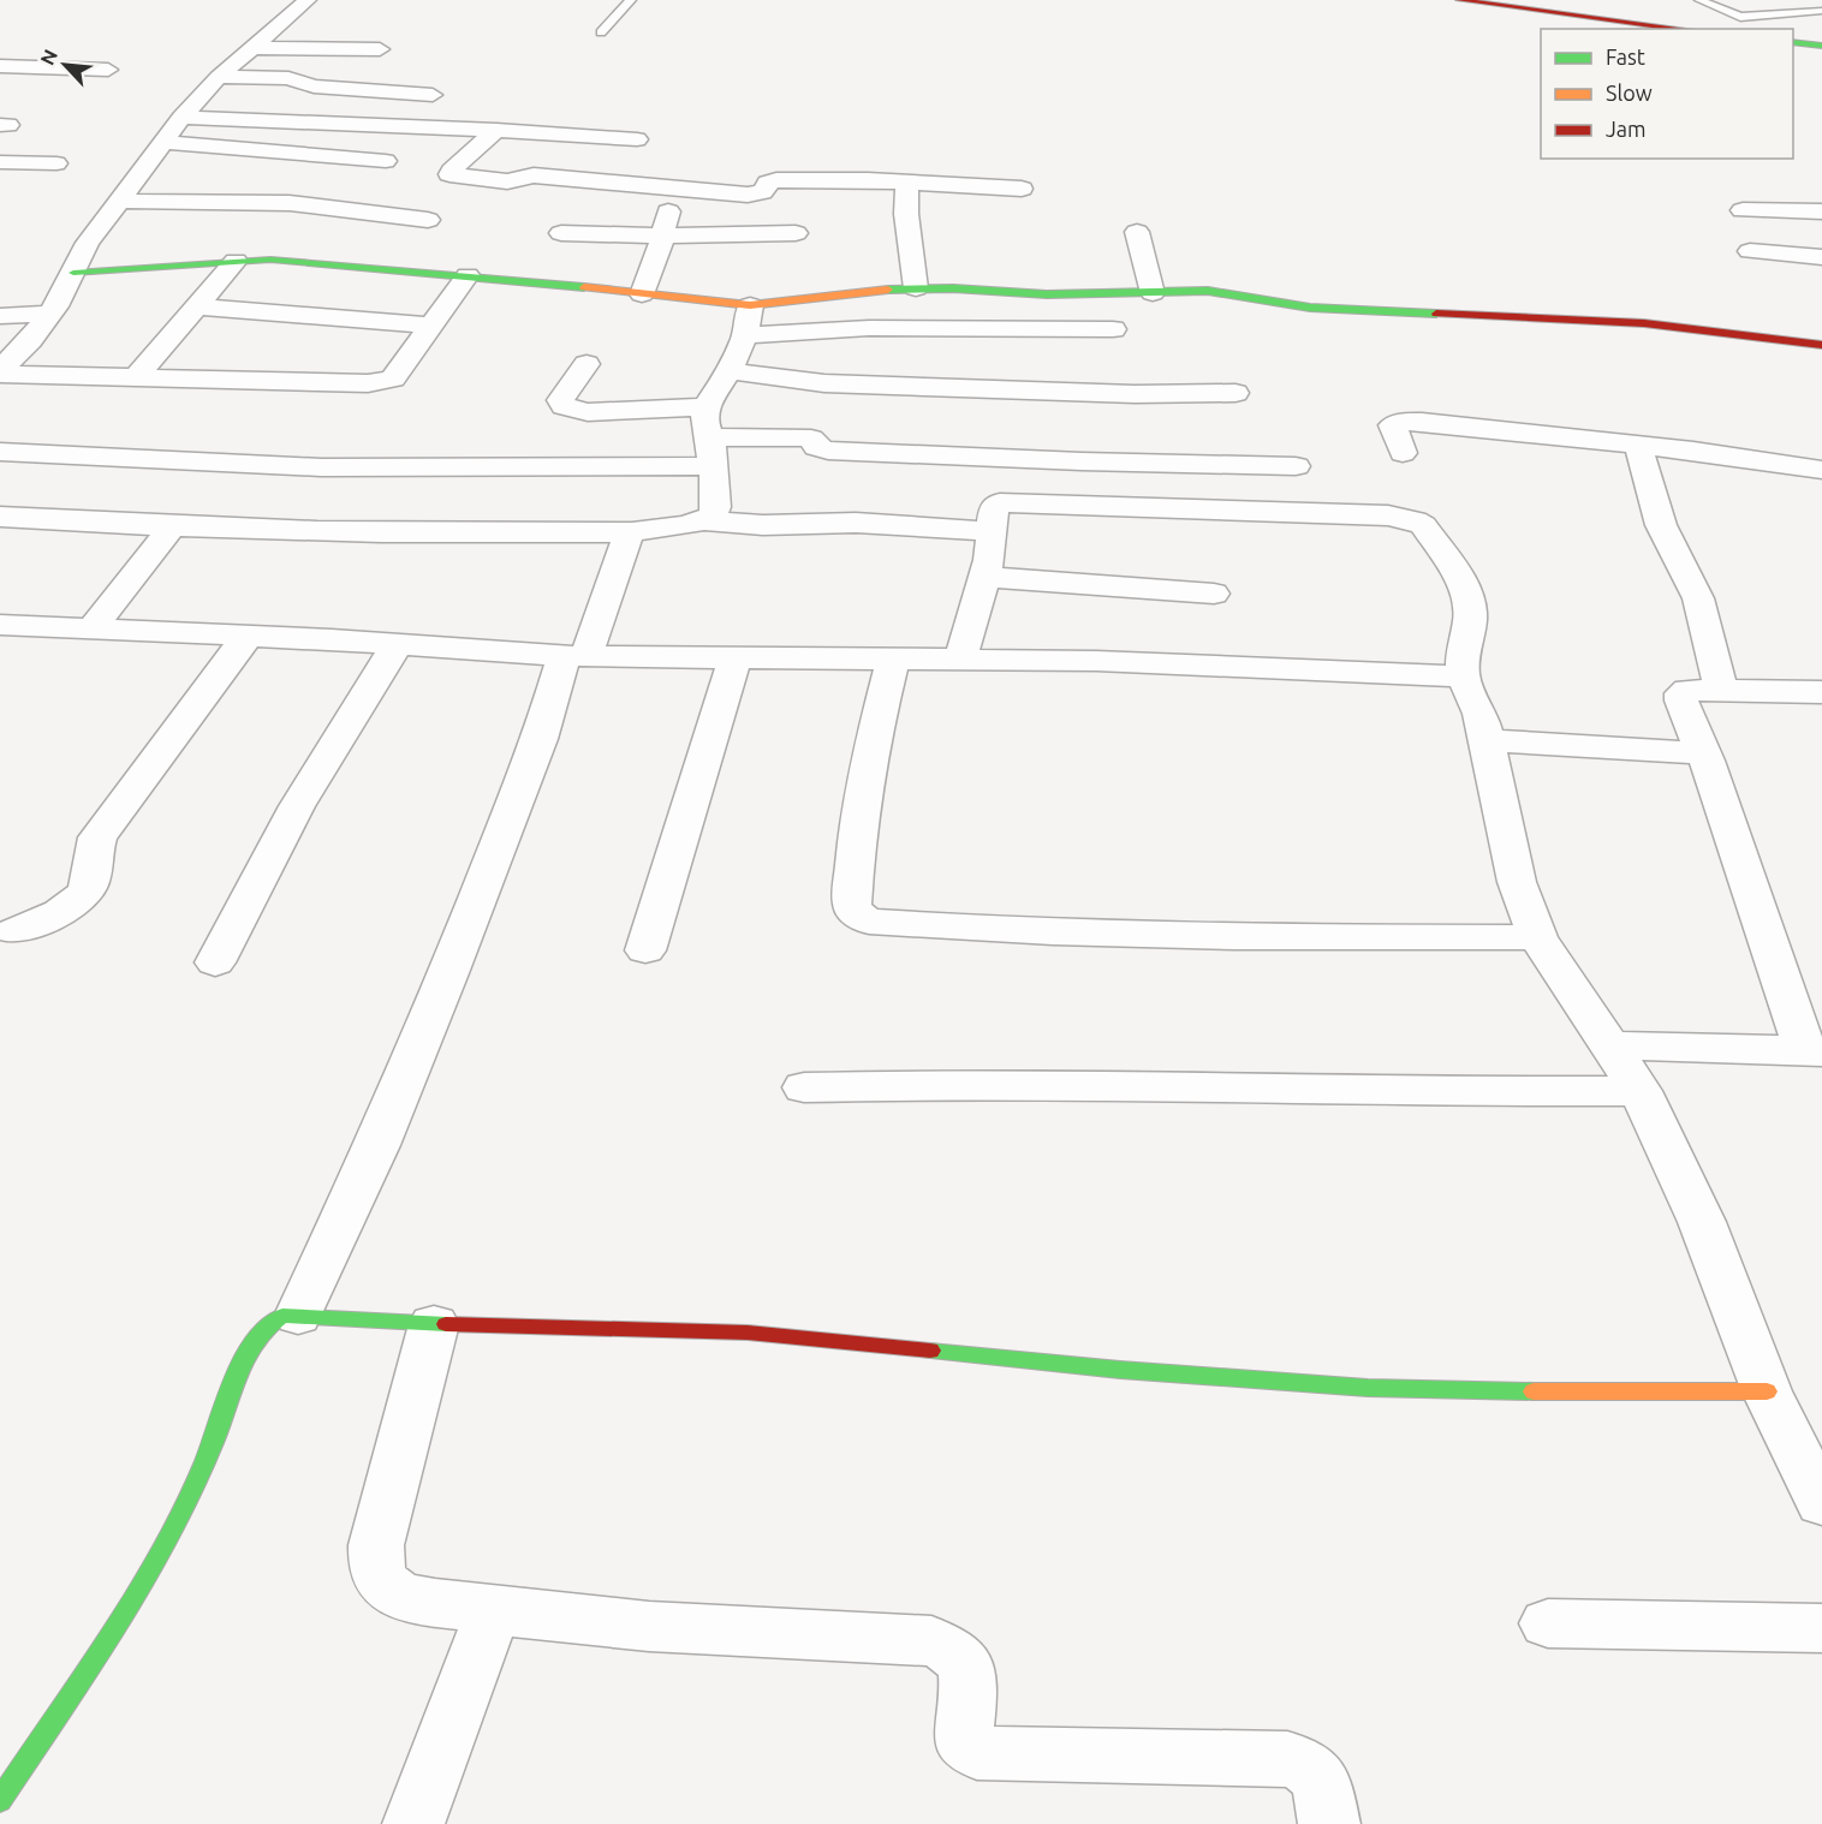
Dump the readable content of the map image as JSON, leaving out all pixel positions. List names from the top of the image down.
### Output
{
  "legend": ["Fast", "Slow", "Jam"],
  "north": "top left"
}
